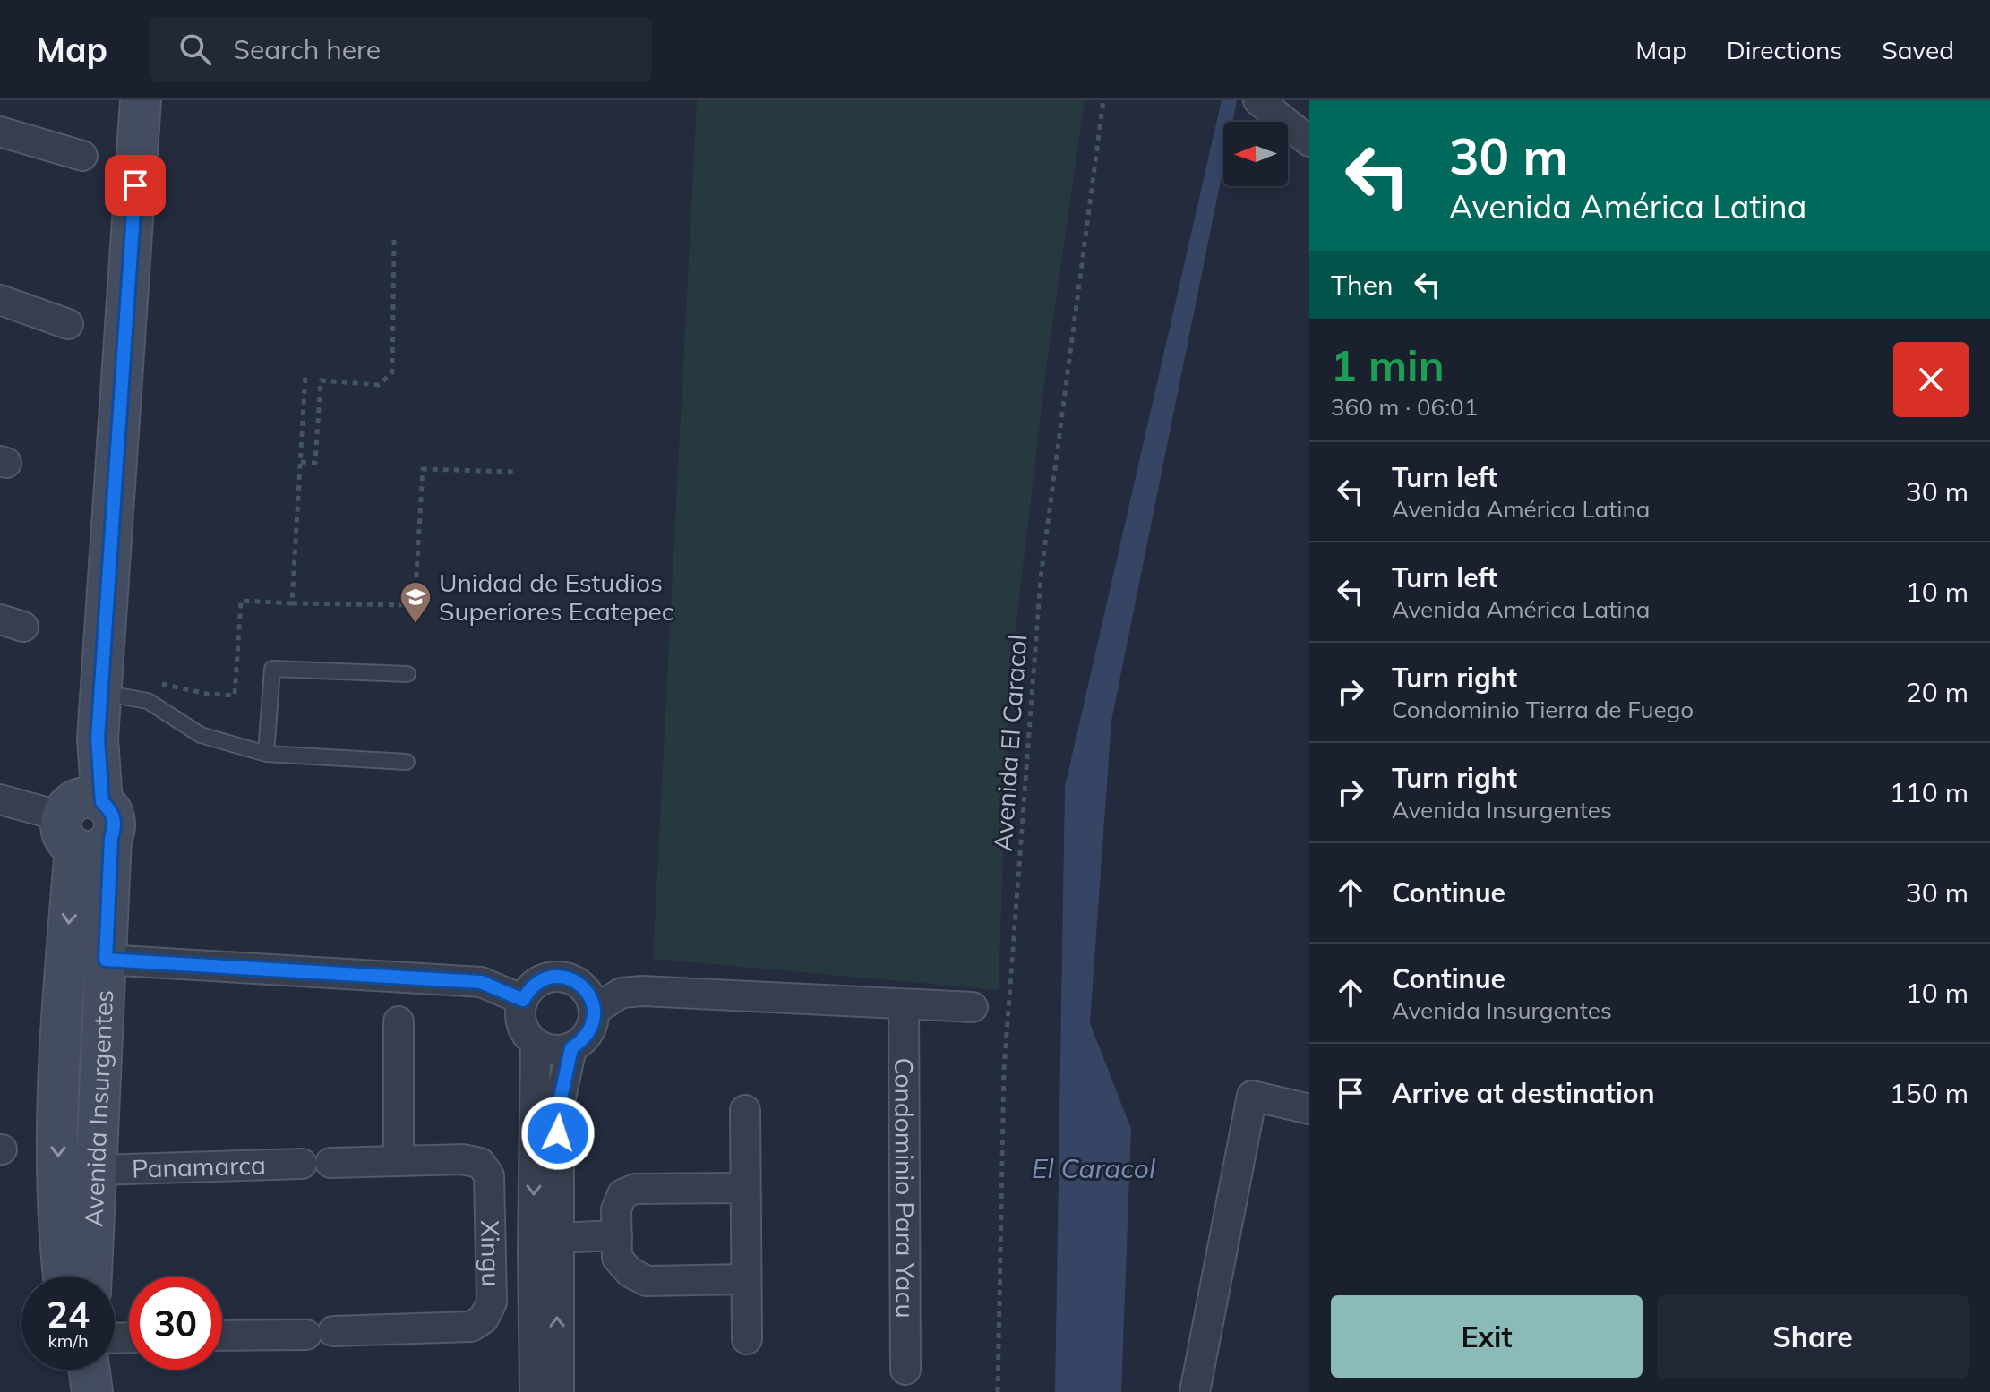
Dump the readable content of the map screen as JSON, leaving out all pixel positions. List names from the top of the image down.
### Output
{
  "streets": {
    "main road": ["Avenida Insurgentes"],
    "street": ["Panamarca", "Condominio Para Yacu", "Xingu"],
    "path": ["Avenida El Caracol"]
  },
  "crossings": [
    ["Avenida Insurgentes", "Panamarca"]
  ],
  "water": ["El Caracol"],
  "places": {
    "school or university": ["Unidad de Estudios Superiores Ecatepec"]
  },
  "north": "left",
  "page": {
    "header": "Map",
    "search": "Search here",
    "nav": ["Map", "Directions", "Saved"],
    "turn": ["30 m", "Avenida América Latina"],
    "then": "Then",
    "heading": ["1 min", "360 m · 06:01"],
    "list": [
      {
        "name": "Turn left",
        "note": "Avenida América Latina",
        "value": "30 m"
      },
      {
        "name": "Turn left",
        "note": "Avenida América Latina",
        "value": "10 m"
      },
      {
        "name": "Turn right",
        "note": "Condominio Tierra de Fuego",
        "value": "20 m"
      },
      {
        "name": "Turn right",
        "note": "Avenida Insurgentes",
        "value": "110 m"
      },
      {
        "name": "Continue",
        "value": "30 m"
      },
      {
        "name": "Continue",
        "note": "Avenida Insurgentes",
        "value": "10 m"
      },
      {
        "name": "Arrive at destination",
        "value": "150 m"
      }
    ],
    "speed": "24 km/h",
    "limit": "30",
    "buttons": ["Exit", "Share"]
  }
}
